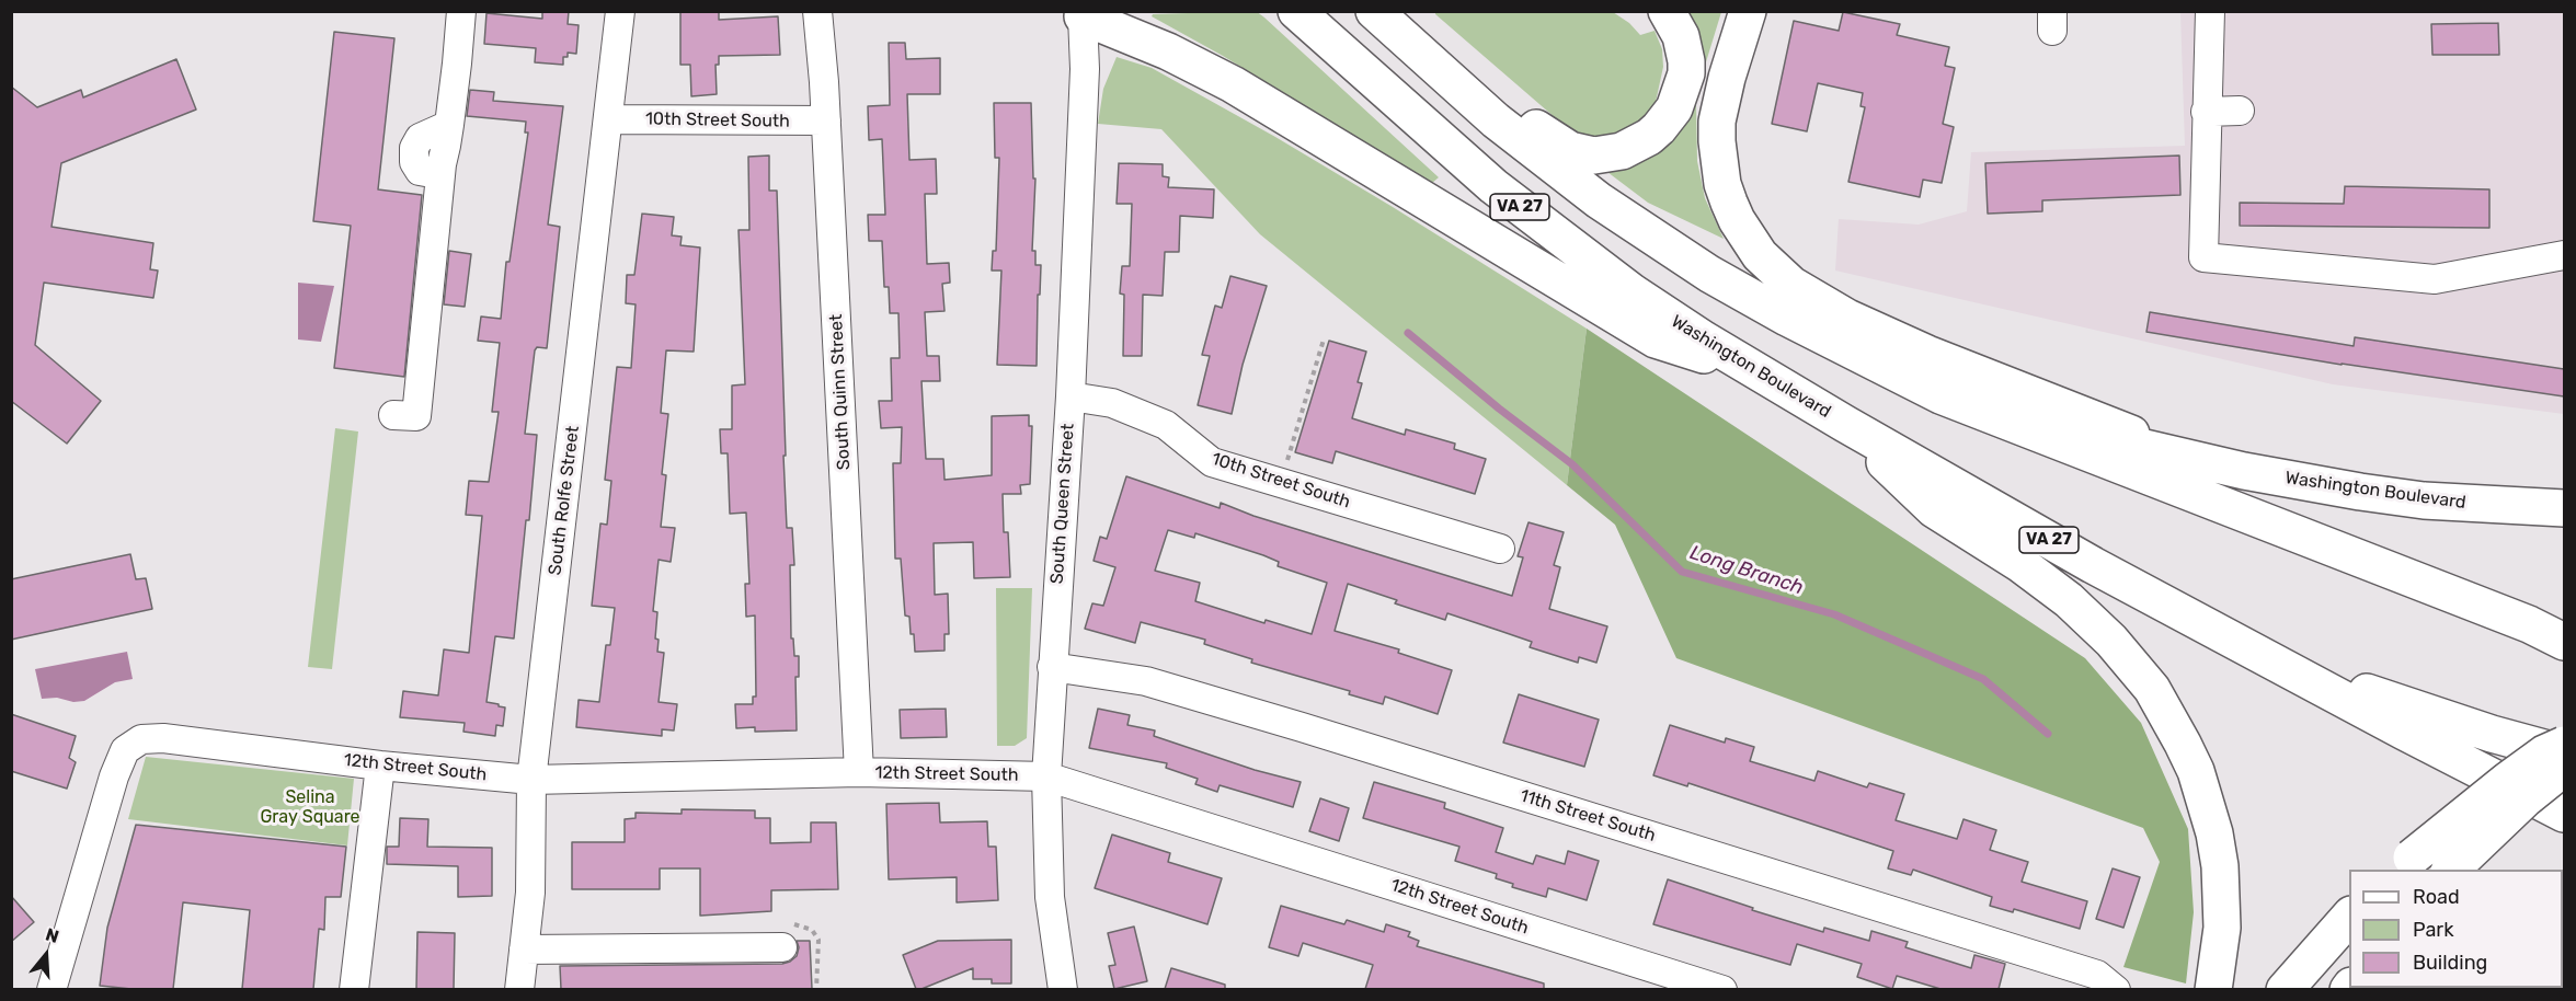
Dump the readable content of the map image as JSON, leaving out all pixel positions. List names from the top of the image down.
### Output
{
  "streets": {
    "highway": ["VA 27", "Washington Boulevard"],
    "street": [
      "10th Street South",
      "South Quinn Street",
      "South Rolfe Street",
      "South Queen Street",
      "12th Street South",
      "11th Street South"
    ]
  },
  "crossings": [
    ["10th Street South", "South Quinn Street"],
    ["10th Street South", "South Rolfe Street"],
    ["10th Street South", "South Queen Street"],
    ["VA 27", "Washington Boulevard"],
    ["South Quinn Street", "12th Street South"],
    ["South Rolfe Street", "12th Street South"],
    ["South Queen Street", "12th Street South"],
    ["South Queen Street", "11th Street South"]
  ],
  "water": ["Long Branch"],
  "parks": ["Selina Gray Square"],
  "legend": ["Road", "Park", "Building"],
  "north": "top"
}
